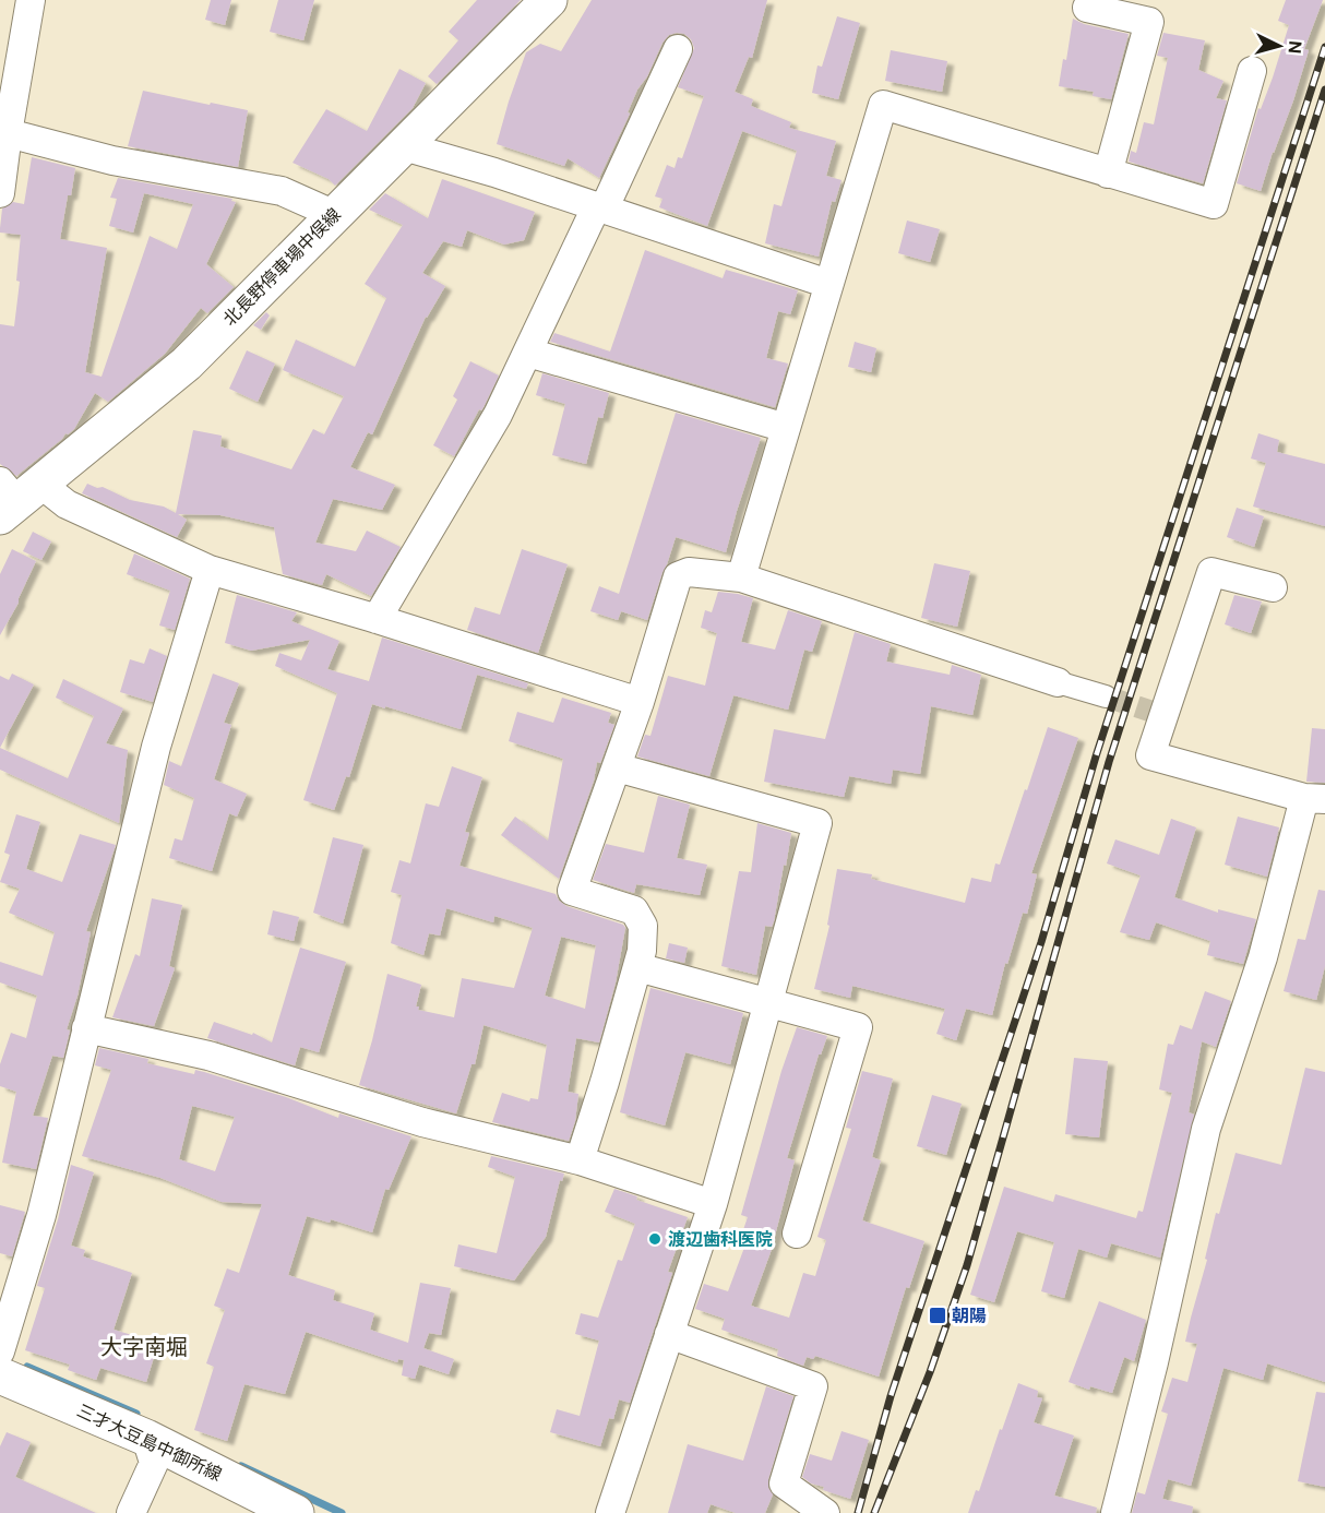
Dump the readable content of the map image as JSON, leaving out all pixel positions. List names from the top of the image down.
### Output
{
  "streets": {
    "main road": ["北長野停車場中俣線", "三才大豆島中御所線"]
  },
  "districts": ["大字南堀"],
  "places": {
    "other": ["渡辺歯科医院"],
    "transit": ["朝陽"]
  },
  "north": "right"
}
